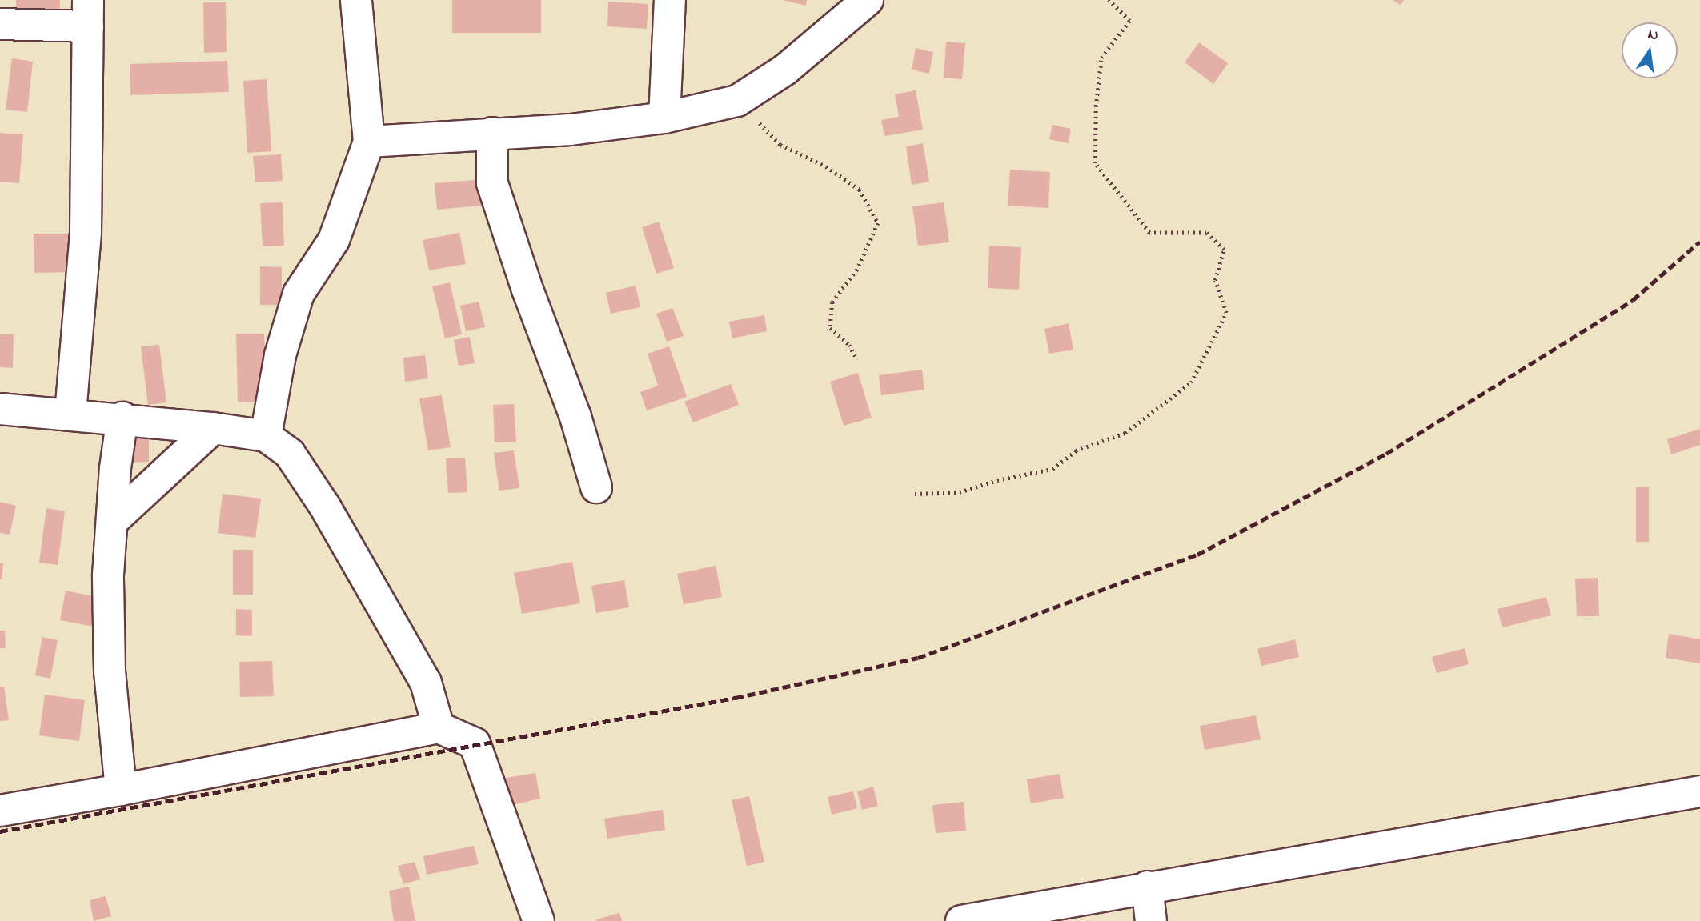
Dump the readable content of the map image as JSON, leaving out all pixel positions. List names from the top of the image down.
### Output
{
  "north": "top"
}
